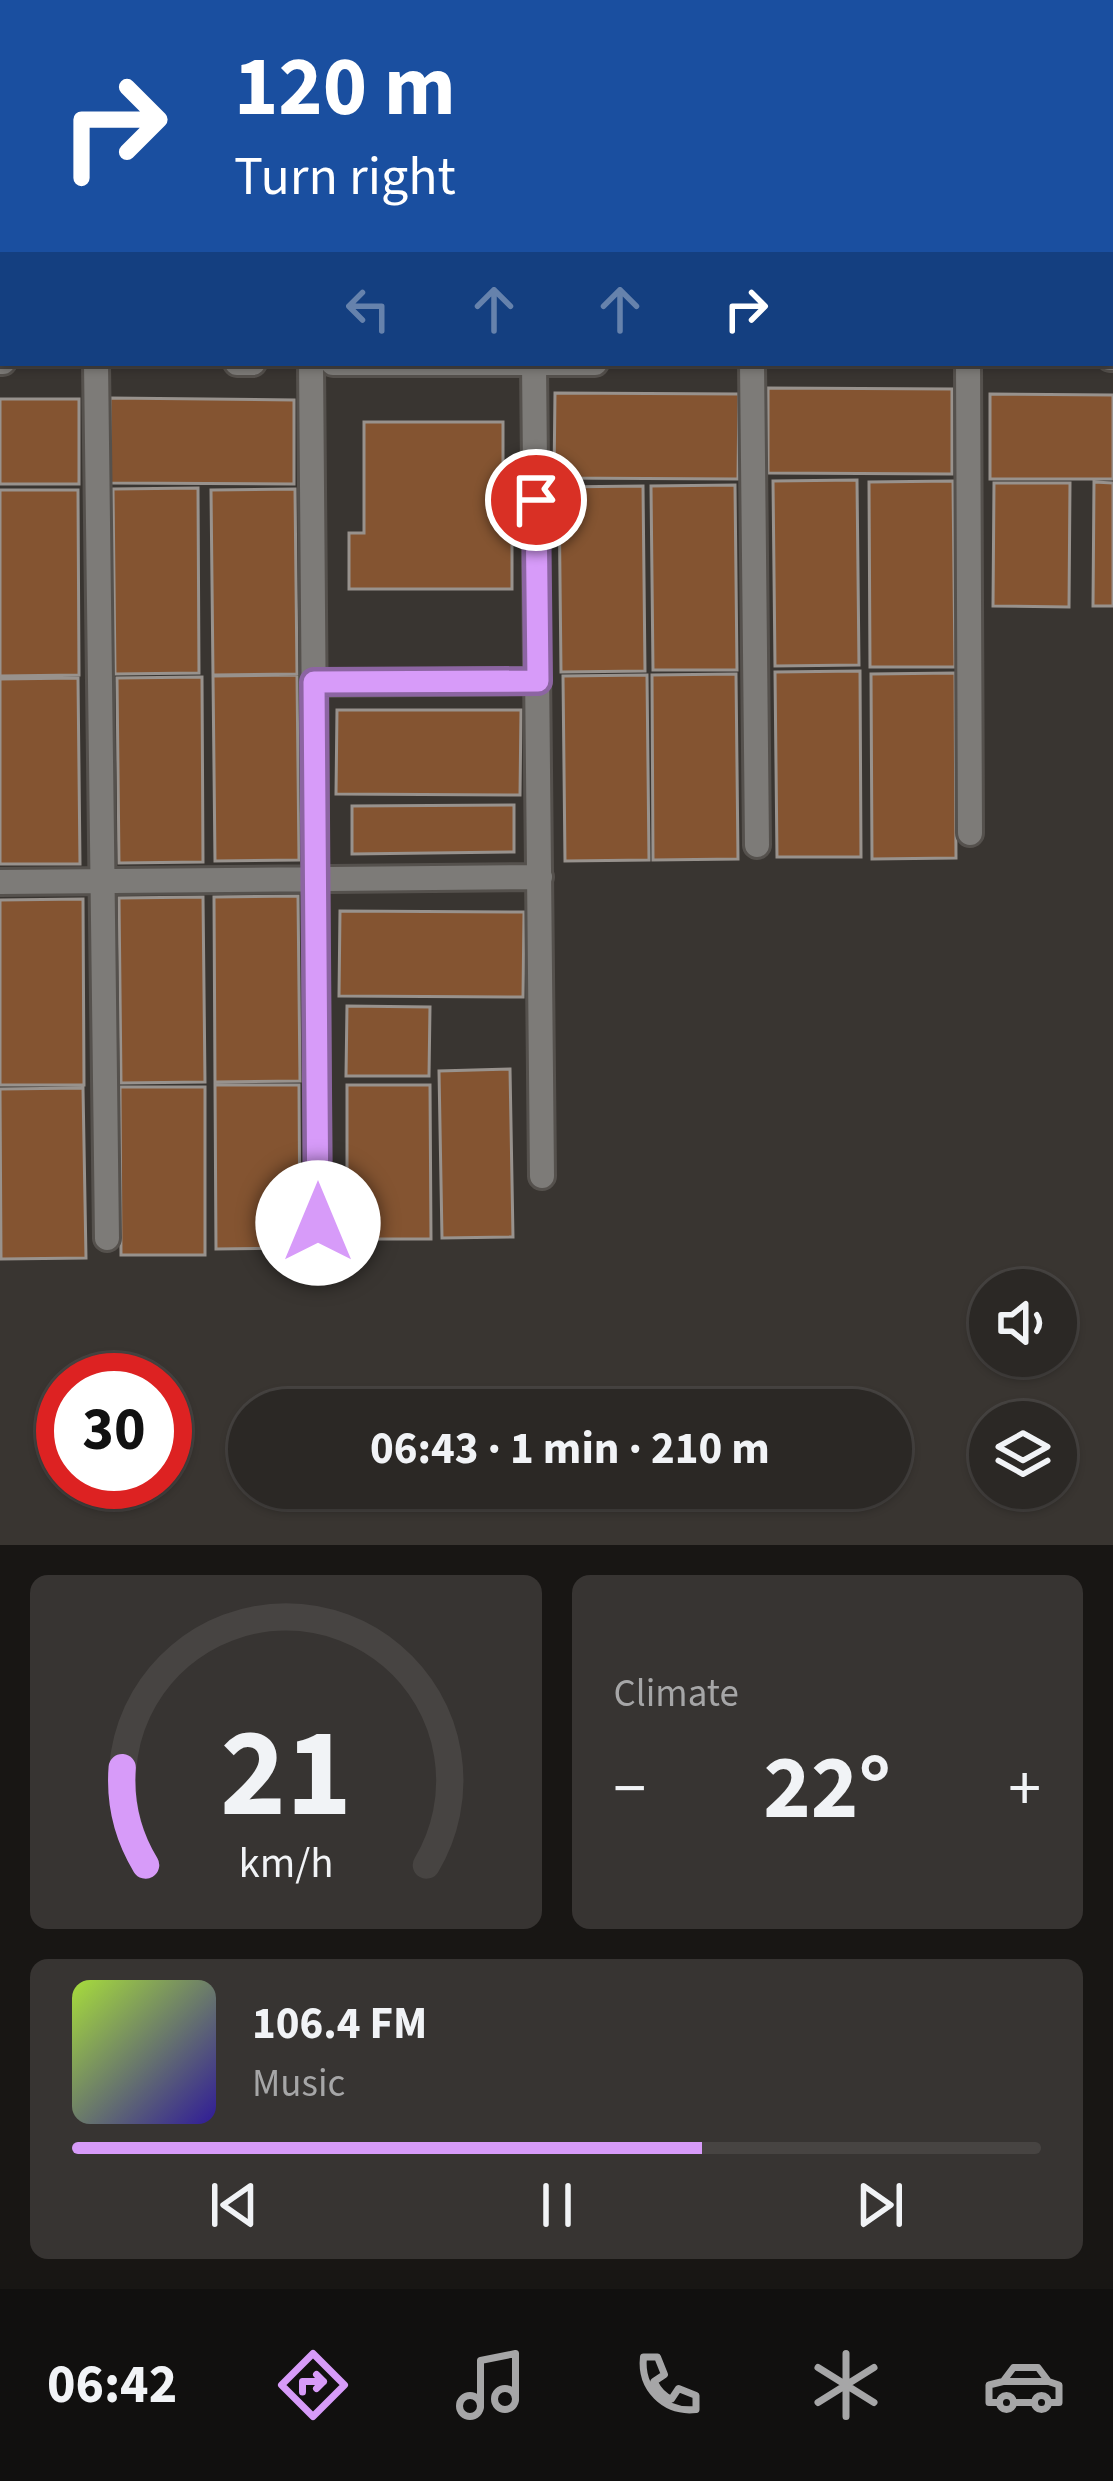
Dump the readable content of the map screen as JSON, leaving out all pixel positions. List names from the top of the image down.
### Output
{
  "page": {
    "turn": ["120 m", "Turn right"],
    "limit": "30",
    "trip": "06:43 · 1 min · 210 m",
    "tile": "Climate",
    "heat": ["−", "22°", "+"],
    "song": ["106.4 FM", "Music"],
    "tabs": "06:42",
    "gauge": ["21", "km/h"]
  }
}
